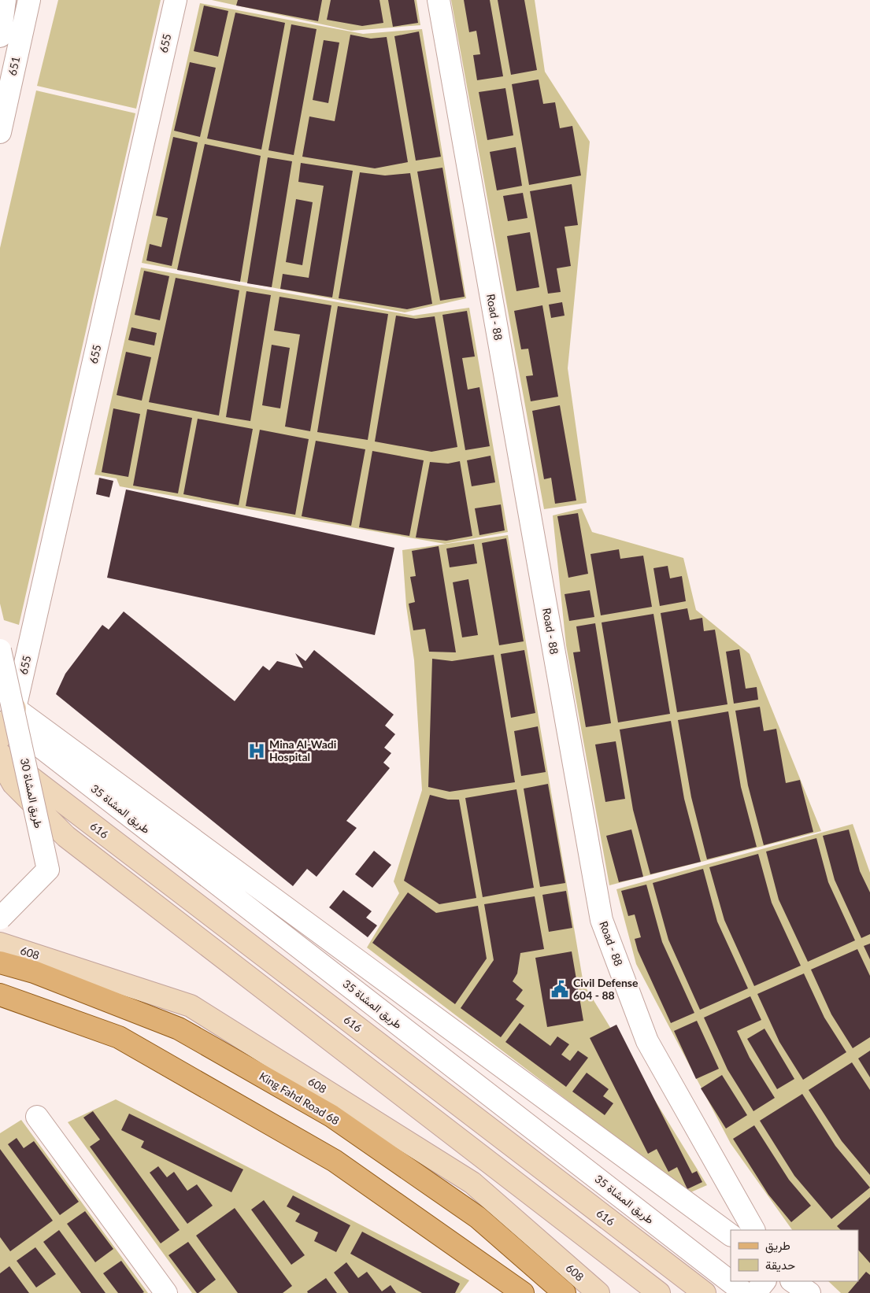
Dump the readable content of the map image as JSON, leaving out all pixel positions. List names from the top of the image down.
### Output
{
  "streets": {
    "main road": ["616", "608", "King Fahd Road 68"],
    "street": [
      "655",
      "651",
      "Road - 88",
      "طريق المشاة 30",
      "طريق المشاة 35"
    ]
  },
  "crossings": [
    ["655", "طريق المشاة 35"]
  ],
  "places": {
    "hospital": ["Mina Al-Wadi Hospital"],
    "public building": ["Civil Defense 604 - 88"]
  },
  "legend": ["طريق", "حديقة"]
}
